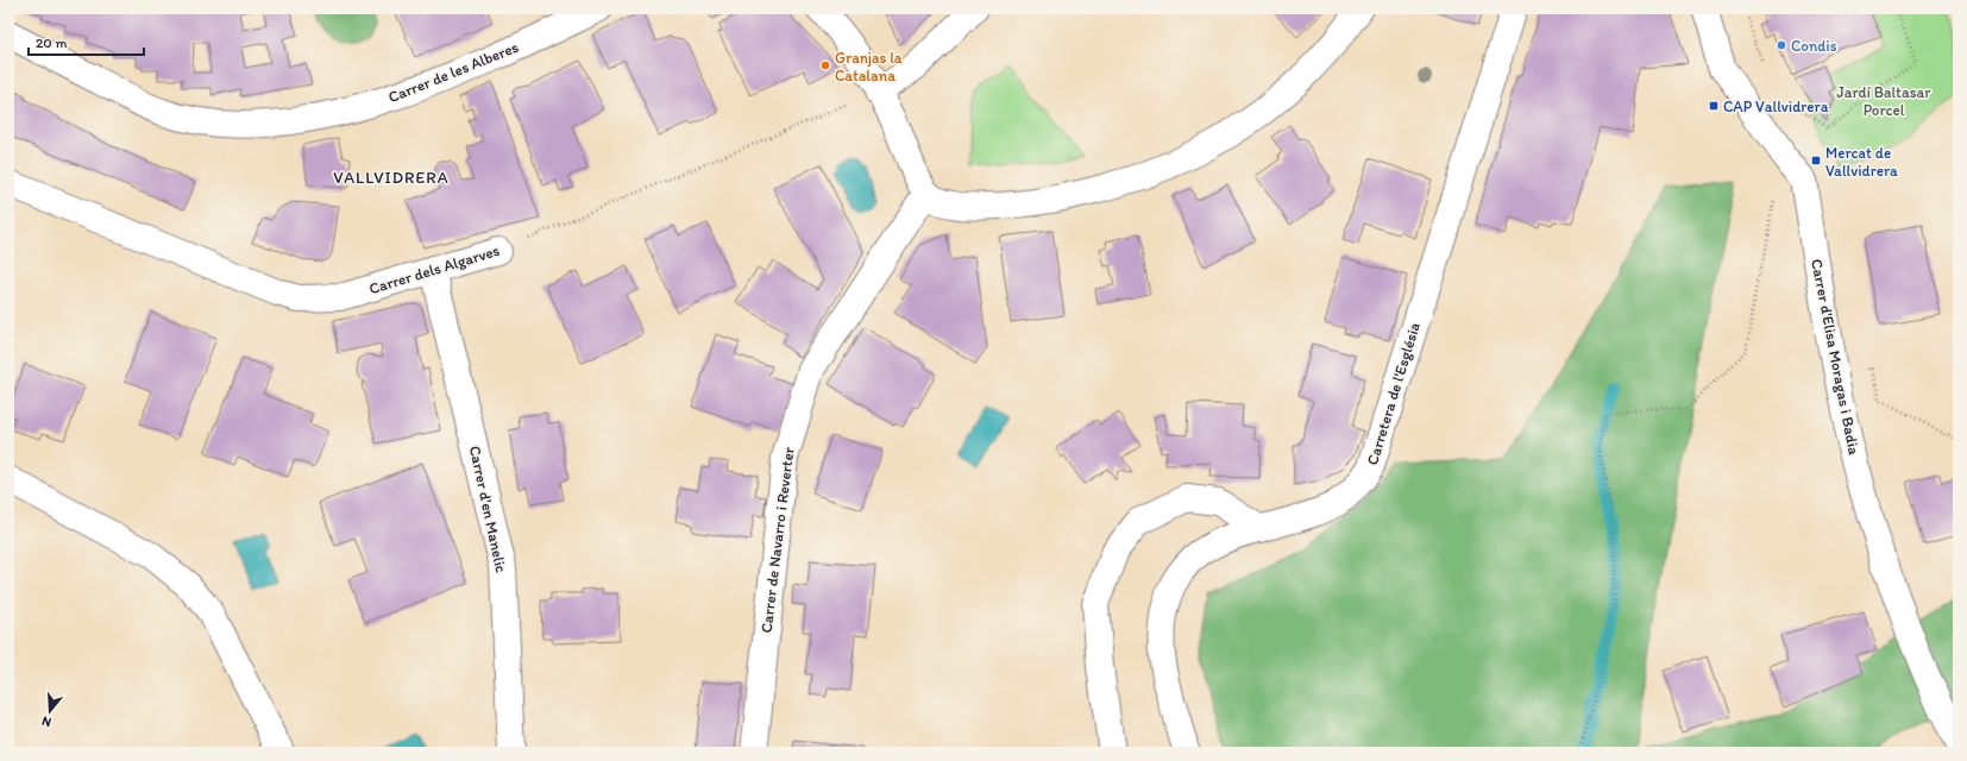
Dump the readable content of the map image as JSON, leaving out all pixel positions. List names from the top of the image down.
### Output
{
  "streets": {
    "street": [
      "Carrer de les Alberes",
      "Carrer dels Algarves",
      "Carrer d'Elisa Moragas i Badia",
      "Carretera de l'Església",
      "Carrer d'en Manelic",
      "Carrer de Navarro i Reverter"
    ]
  },
  "crossings": [
    ["Carrer dels Algarves", "Carrer d'en Manelic"]
  ],
  "districts": ["VALLVIDRERA"],
  "parks": ["Jardí Baltasar Porcel"],
  "places": {
    "other": ["Condis", "Granjas la Catalana"],
    "transit": ["CAP Vallvidrera", "Mercat de Vallvidrera"]
  },
  "scale_bar": "20 m",
  "north": "bottom"
}
